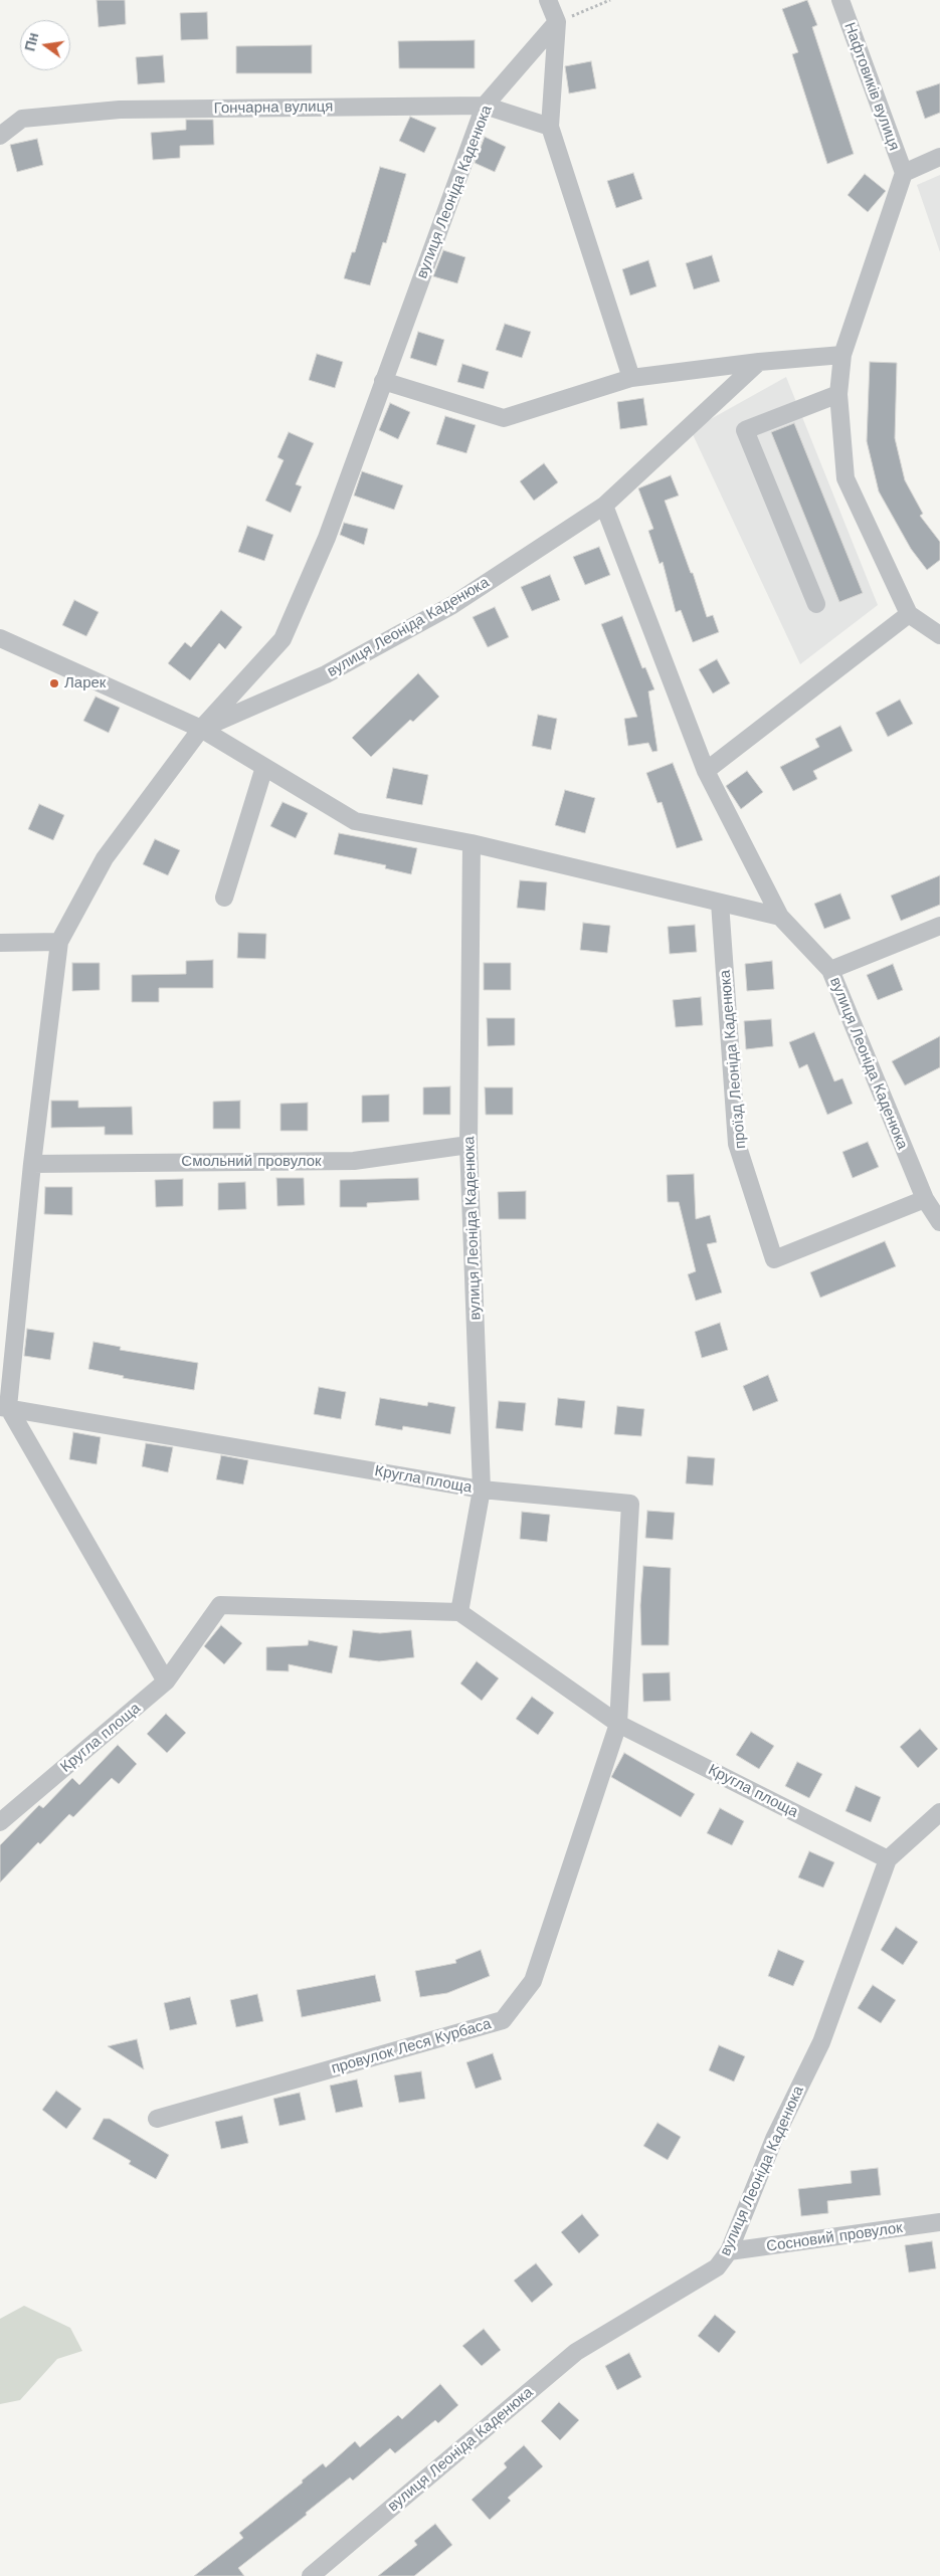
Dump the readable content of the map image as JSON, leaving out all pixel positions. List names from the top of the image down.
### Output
{
  "streets": {
    "street": [
      "Нафтовиків вулиця",
      "Гончарна вулиця",
      "вулиця Леоніда Каденюка",
      "проїзд Леоніда Каденюка",
      "Смольний провулок",
      "Кругла площа",
      "провулок Леся Курбаса",
      "Сосновий провулок"
    ]
  },
  "crossings": [
    ["Гончарна вулиця", "вулиця Леоніда Каденюка"],
    ["вулиця Леоніда Каденюка", "проїзд Леоніда Каденюка"],
    ["вулиця Леоніда Каденюка", "Смольний провулок"],
    ["вулиця Леоніда Каденюка", "Кругла площа"],
    ["вулиця Леоніда Каденюка", "Сосновий провулок"],
    ["Кругла площа", "провулок Леся Курбаса"]
  ],
  "places": ["Ларек"],
  "north": "left"
}
